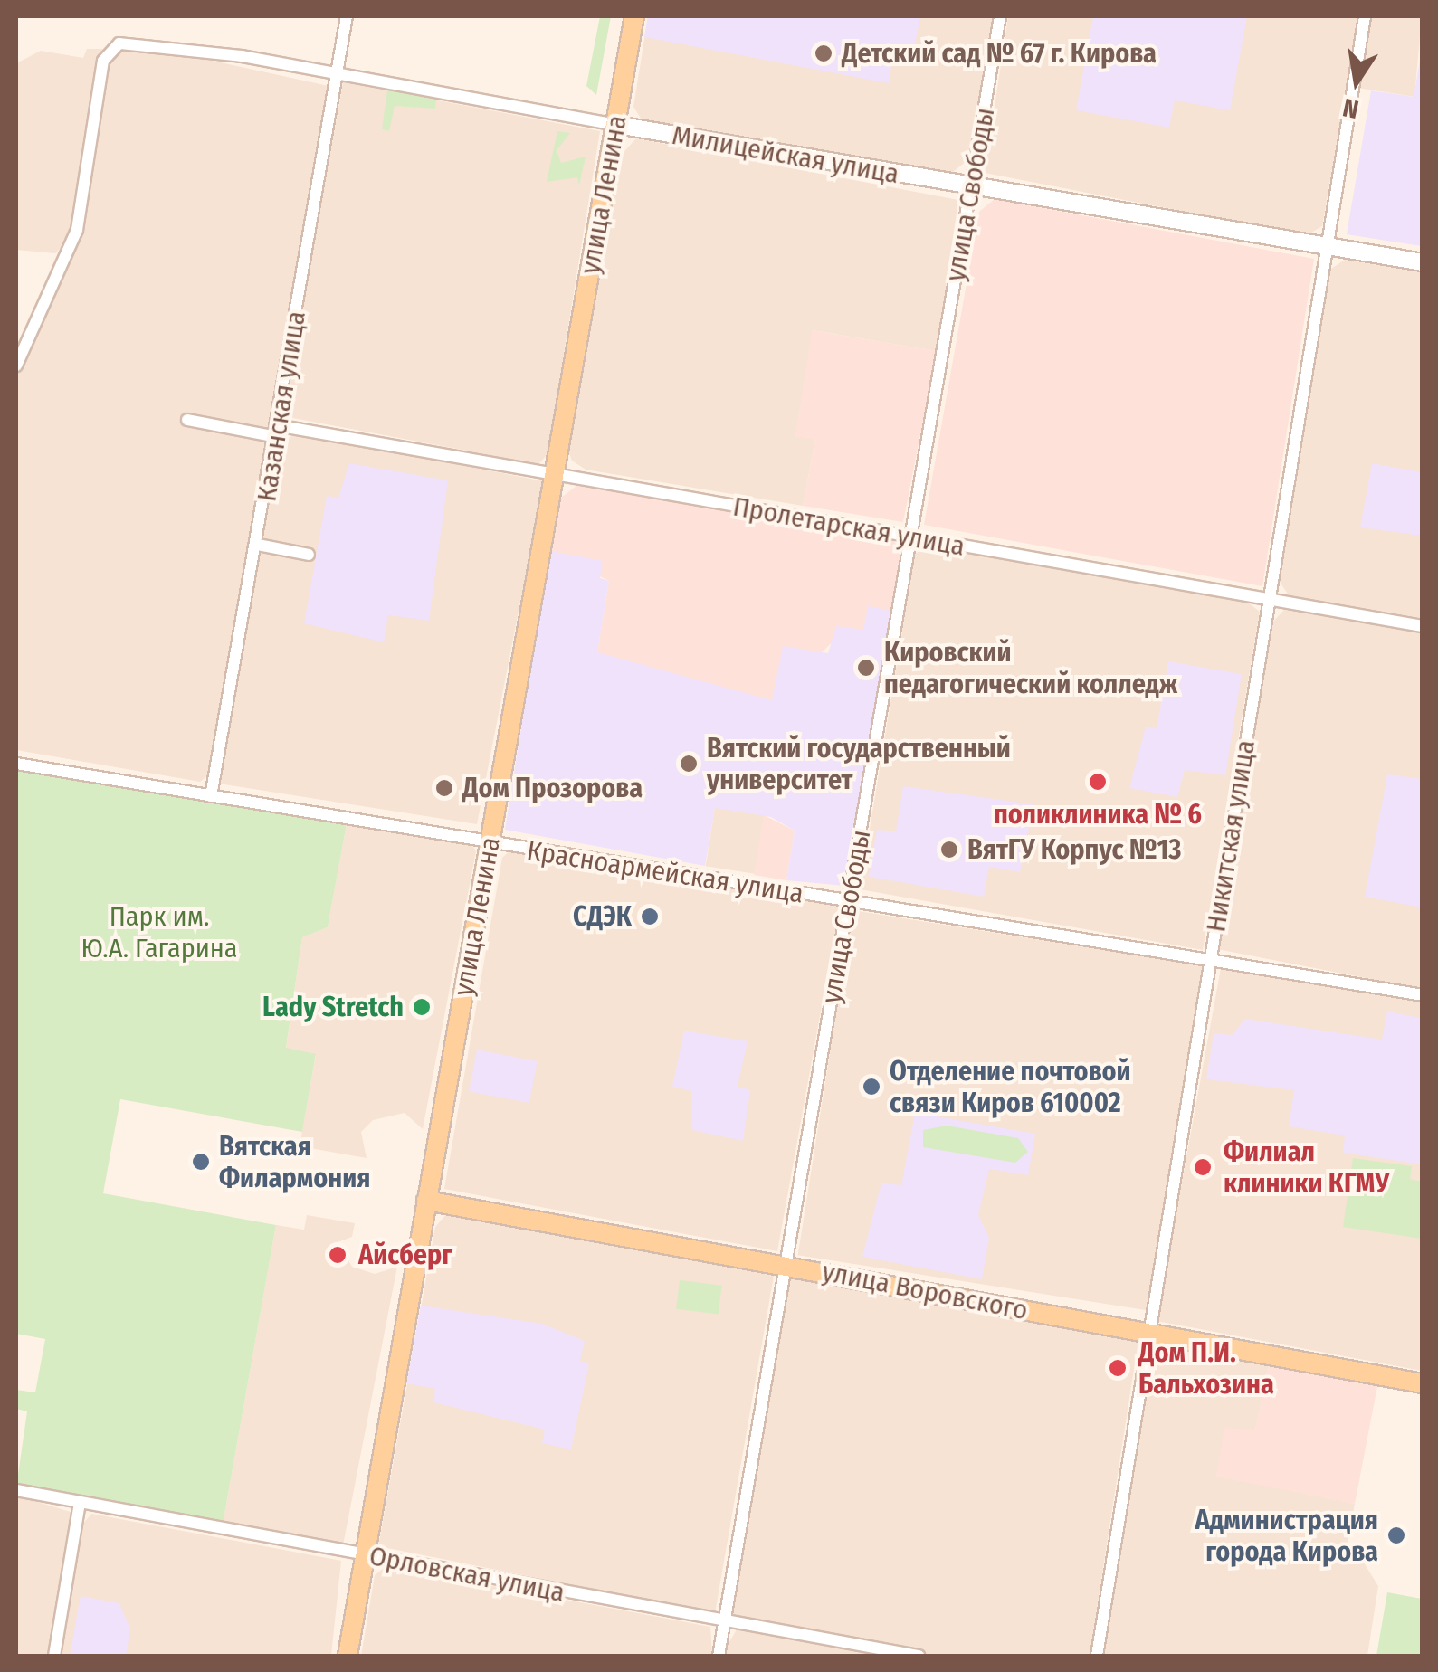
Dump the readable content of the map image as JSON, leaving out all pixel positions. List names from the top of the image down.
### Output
{
  "streets": {
    "main road": ["улица Ленина", "улица Воровского"],
    "street": [
      "Милицейская улица",
      "улица Свободы",
      "Казанская улица",
      "Пролетарская улица",
      "Никитская улица",
      "Красноармейская улица",
      "Орловская улица"
    ]
  },
  "crossings": [
    ["Милицейская улица", "улица Ленина"],
    ["Милицейская улица", "улица Свободы"],
    ["Милицейская улица", "Казанская улица"],
    ["Милицейская улица", "Никитская улица"],
    ["улица Ленина", "Пролетарская улица"],
    ["улица Ленина", "Красноармейская улица"],
    ["улица Ленина", "улица Воровского"],
    ["улица Ленина", "Орловская улица"],
    ["улица Свободы", "Пролетарская улица"],
    ["улица Свободы", "Красноармейская улица"],
    ["улица Свободы", "улица Воровского"],
    ["улица Свободы", "Орловская улица"],
    ["Казанская улица", "Пролетарская улица"],
    ["Казанская улица", "Красноармейская улица"],
    ["Пролетарская улица", "Никитская улица"],
    ["Никитская улица", "Красноармейская улица"],
    ["Никитская улица", "улица Воровского"]
  ],
  "parks": ["Парк им. Ю.А. Гагарина"],
  "places": [
    "Детский сад № 67 г. Кирова",
    "Кировский педагогический колледж",
    "Вятский государственный университет",
    "поликлиника № 6",
    "Дом Прозорова",
    "ВятГУ Корпус №13",
    "СДЭК",
    "Lady Stretch",
    "Отделение почтовой связи Киров 610002",
    "Вятская Филармония",
    "Филиал клиники КГМУ",
    "Айсберг",
    "Дом П.И. Бальхозина",
    "Администрация города Кирова"
  ],
  "north": "bottom"
}
